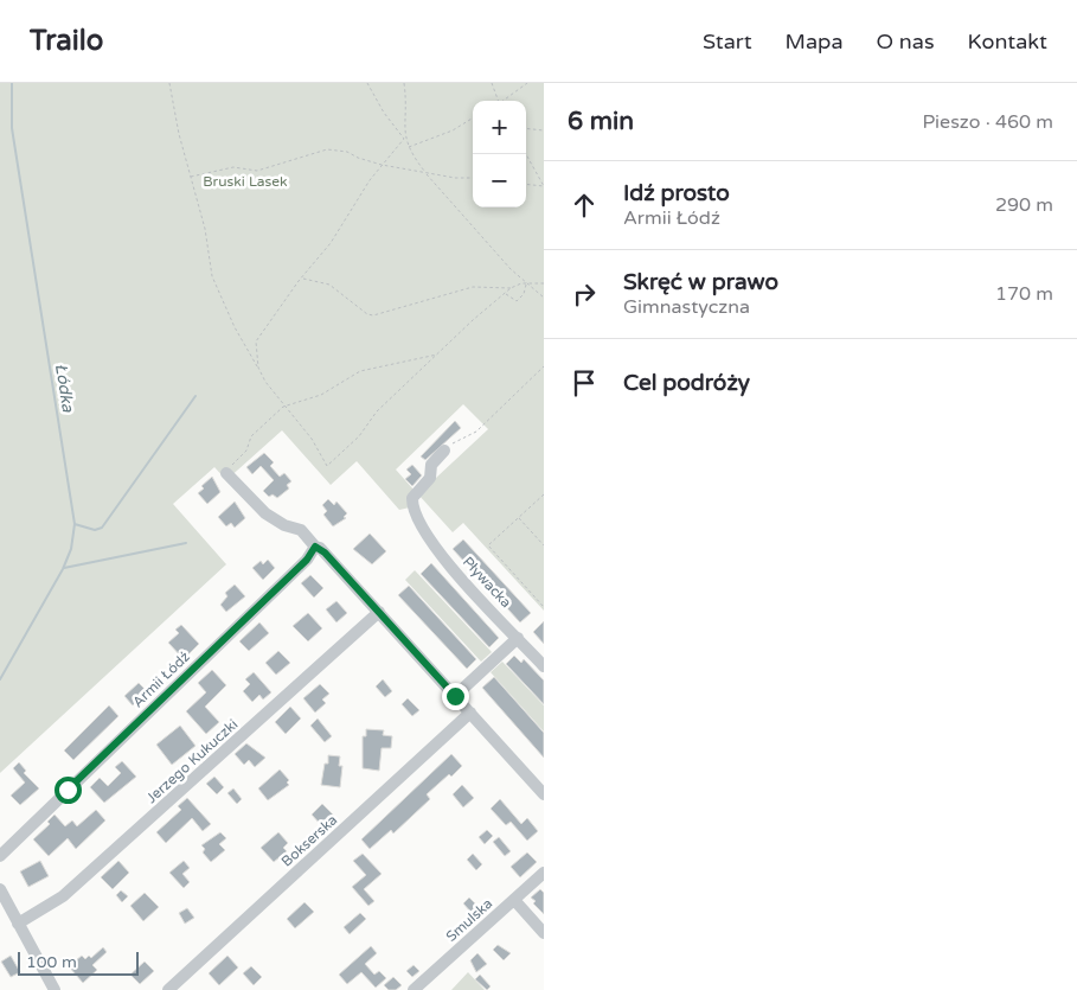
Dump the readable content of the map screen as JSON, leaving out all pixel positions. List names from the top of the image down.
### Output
{
  "streets": {
    "street": [
      "Pływacka",
      "Armii Łódź",
      "Jerzego Kukuczki",
      "Bokserska",
      "Smulska"
    ]
  },
  "water": ["Łódka"],
  "parks": ["Bruski Lasek"],
  "scale_bar": "100 m",
  "page": {
    "header": "Trailo",
    "nav": [
      "Start",
      "Mapa",
      "O nas",
      "Kontakt"
    ],
    "heading": ["6 min", "Pieszo · 460 m"],
    "map_buttons": ["+", "−"],
    "list": [
      ["Idź prosto", "Armii Łódź", "290 m"],
      ["Skręć w prawo", "Gimnastyczna", "170 m"],
      "Cel podróży"
    ],
    "scale": "100 m"
  }
}
